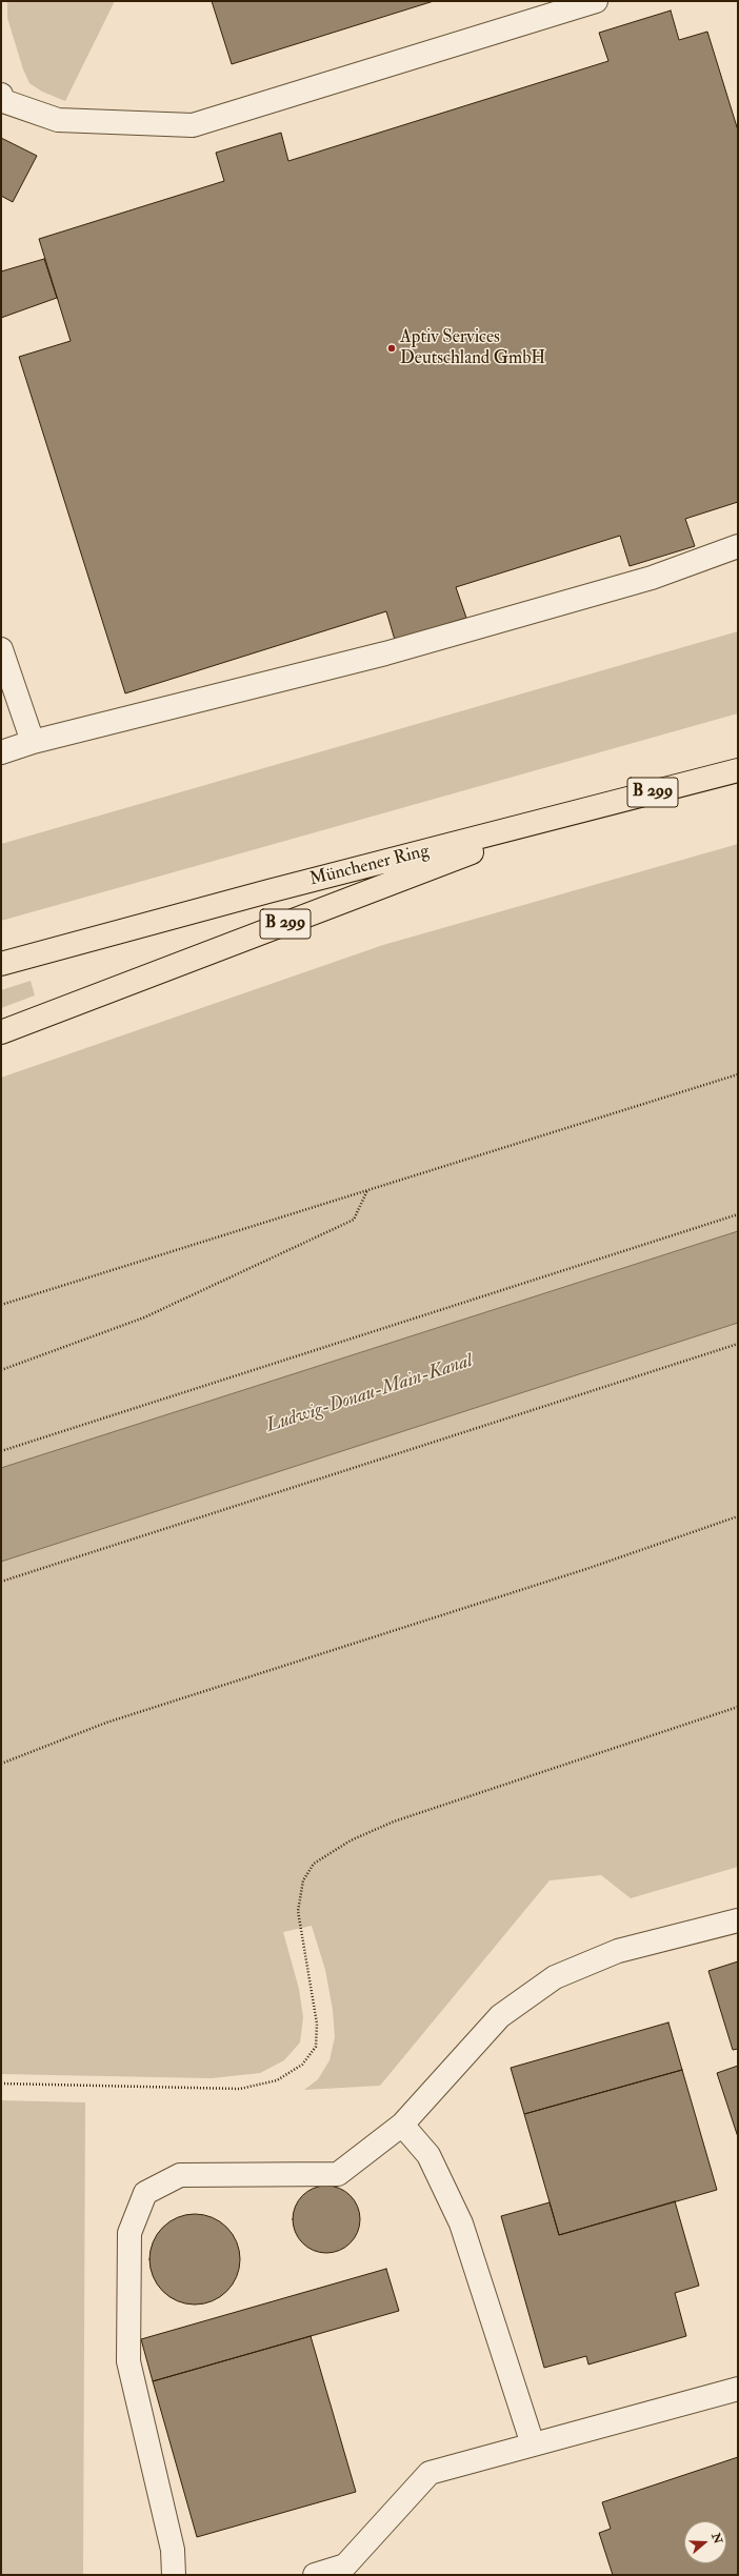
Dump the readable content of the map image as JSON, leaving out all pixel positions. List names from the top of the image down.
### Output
{
  "streets": {
    "main road": ["B 299", "Münchener Ring"]
  },
  "crossings": [
    ["B 299", "Münchener Ring"]
  ],
  "water": ["Ludwig-Donau-Main-Kanal"],
  "places": ["Aptiv Services Deutschland GmbH"],
  "north": "right"
}
